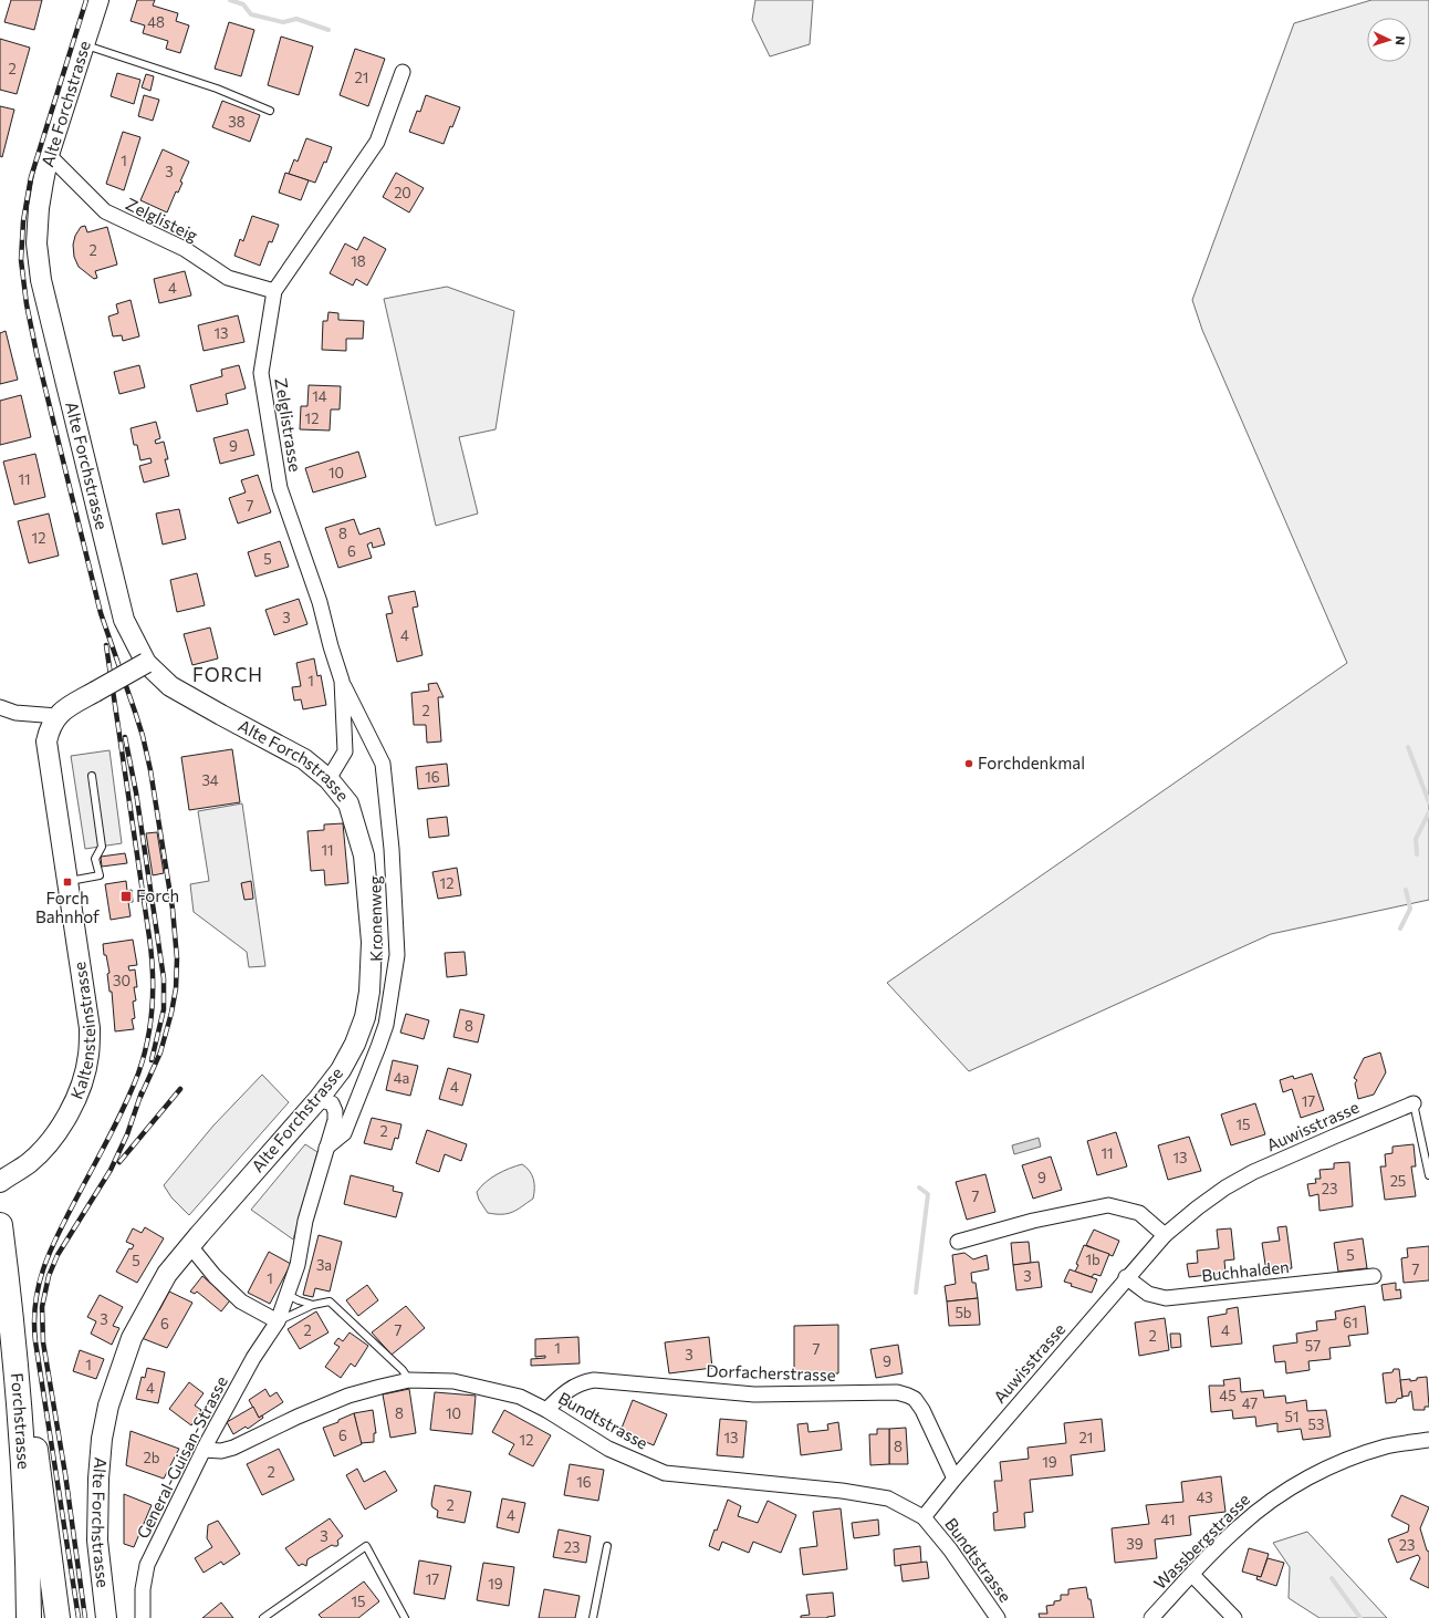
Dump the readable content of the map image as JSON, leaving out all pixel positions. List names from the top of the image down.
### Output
{
  "streets": {
    "highway": ["Forchstrasse"],
    "street": [
      "Alte Forchstrasse",
      "Zelglisteig",
      "Zelglistrasse",
      "Kronenweg",
      "Kaltensteinstrasse",
      "Auwisstrasse",
      "Buchhalden",
      "Dorfacherstrasse",
      "Bundtstrasse",
      "General-Guisan-Strasse",
      "Wassbergstrasse"
    ]
  },
  "crossings": [
    ["Alte Forchstrasse", "Zelglisteig"],
    ["Alte Forchstrasse", "Zelglistrasse"],
    ["Alte Forchstrasse", "Kaltensteinstrasse"],
    ["Zelglisteig", "Zelglistrasse"],
    ["Zelglistrasse", "Kronenweg"],
    ["Auwisstrasse", "Buchhalden"],
    ["Auwisstrasse", "Dorfacherstrasse"],
    ["Auwisstrasse", "Bundtstrasse"],
    ["Dorfacherstrasse", "Bundtstrasse"],
    ["Bundtstrasse", "General-Guisan-Strasse"]
  ],
  "districts": ["FORCH"],
  "places": {
    "other": ["Forchdenkmal"],
    "transit": ["Forch Bahnhof", "Forch"]
  },
  "house_numbers": [
    "48",
    "2",
    "21",
    "38",
    "1",
    "3",
    "20",
    "2",
    "18",
    "4",
    "13",
    "14",
    "12",
    "9",
    "10",
    "11",
    "7",
    "8",
    "12",
    "6",
    "5",
    "3",
    "4",
    "1",
    "2",
    "16",
    "34",
    "11",
    "12",
    "30",
    "8",
    "4a",
    "4",
    "17",
    "15",
    "2",
    "11",
    "13",
    "9",
    "25",
    "23",
    "7",
    "5",
    "1b",
    "5",
    "3a",
    "7",
    "3",
    "1",
    "5b",
    "3",
    "61",
    "6",
    "2",
    "7",
    "4",
    "2",
    "57",
    "1",
    "7",
    "3",
    "9",
    "1",
    "4",
    "45",
    "47",
    "8",
    "10",
    "51",
    "53",
    "6",
    "13",
    "21",
    "12",
    "8",
    "2b",
    "19",
    "2",
    "16",
    "43",
    "2",
    "4",
    "41",
    "3",
    "39",
    "23",
    "23",
    "17",
    "19",
    "15"
  ],
  "north": "right"
}
